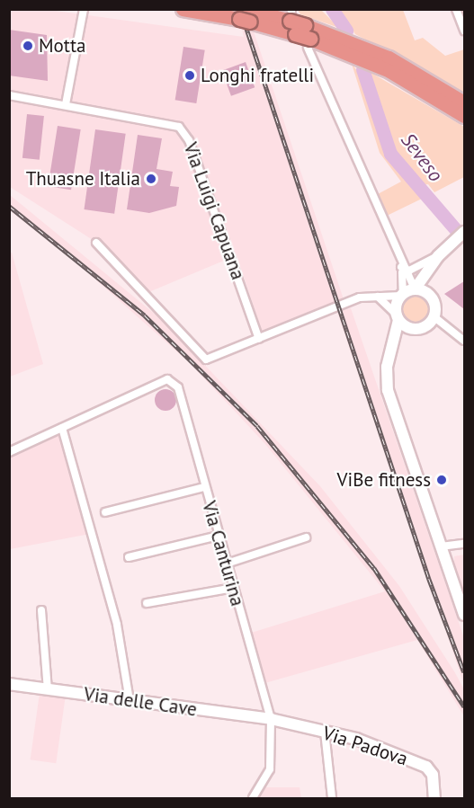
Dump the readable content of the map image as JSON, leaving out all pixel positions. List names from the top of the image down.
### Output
{
  "streets": {
    "street": [
      "Via Luigi Capuana",
      "Via Canturina",
      "Via delle Cave",
      "Via Padova"
    ]
  },
  "crossings": [
    ["Via Canturina", "Via delle Cave"],
    ["Via Canturina", "Via Padova"],
    ["Via delle Cave", "Via Padova"]
  ],
  "water": ["Seveso"],
  "places": [
    "Motta",
    "Longhi fratelli",
    "Thuasne Italia",
    "ViBe fitness"
  ]
}
